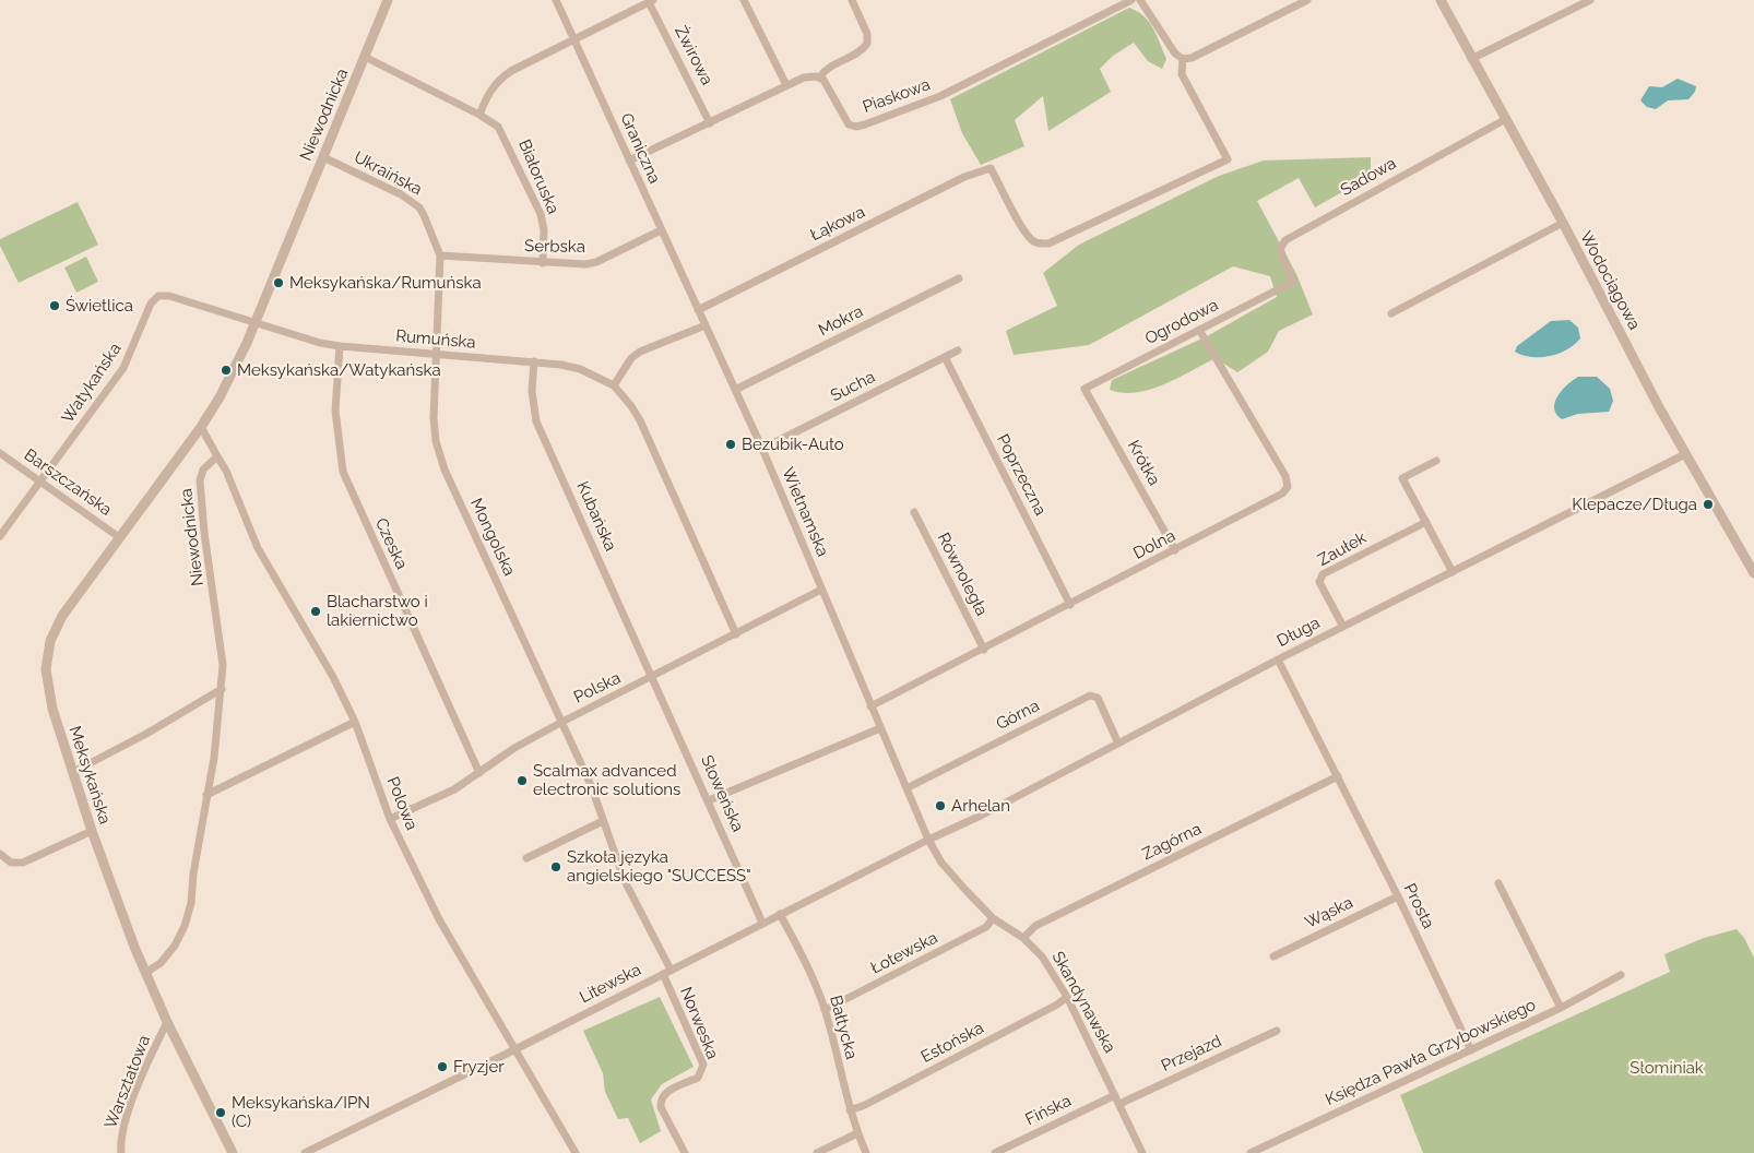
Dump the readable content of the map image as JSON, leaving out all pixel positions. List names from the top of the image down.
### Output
{
  "streets": {
    "street": [
      "Żwirowa",
      "Piaskowa",
      "Niewodnicka",
      "Graniczna",
      "Ukraińska",
      "Białoruska",
      "Sadowa",
      "Łąkowa",
      "Serbska",
      "Wodociągowa",
      "Mokra",
      "Ogrodowa",
      "Rumuńska",
      "Watykańska",
      "Sucha",
      "Krótka",
      "Poprzeczna",
      "Barszczańska",
      "Wietnamska",
      "Kubańska",
      "Mongolska",
      "Czeska",
      "Dolna",
      "Zaułek",
      "Równoległa",
      "Długa",
      "Polska",
      "Górna",
      "Meksykańska",
      "Słoweńska",
      "Polowa",
      "Zagórna",
      "Prosta",
      "Wąska",
      "Łotewska",
      "Litewska",
      "Skandynawska",
      "Norweska",
      "Bałtycka",
      "Estońska",
      "Księdza Pawła Grzybowskiego",
      "Przejazd",
      "Warsztatowa",
      "Fińska"
    ]
  },
  "crossings": [
    ["Niewodnicka", "Ukraińska"],
    ["Niewodnicka", "Białoruska"],
    ["Niewodnicka", "Rumuńska"],
    ["Niewodnicka", "Watykańska"],
    ["Niewodnicka", "Meksykańska"],
    ["Niewodnicka", "Polowa"],
    ["Graniczna", "Łąkowa"],
    ["Graniczna", "Serbska"],
    ["Graniczna", "Wietnamska"],
    ["Ukraińska", "Serbska"],
    ["Ukraińska", "Rumuńska"],
    ["Ukraińska", "Mongolska"],
    ["Białoruska", "Serbska"],
    ["Sadowa", "Wodociągowa"],
    ["Sadowa", "Ogrodowa"],
    ["Łąkowa", "Wietnamska"],
    ["Wodociągowa", "Długa"],
    ["Mokra", "Wietnamska"],
    ["Ogrodowa", "Krótka"],
    ["Ogrodowa", "Dolna"],
    ["Rumuńska", "Watykańska"],
    ["Rumuńska", "Kubańska"],
    ["Rumuńska", "Mongolska"],
    ["Rumuńska", "Czeska"],
    ["Rumuńska", "Polska"],
    ["Watykańska", "Barszczańska"],
    ["Sucha", "Poprzeczna"],
    ["Sucha", "Wietnamska"],
    ["Krótka", "Dolna"],
    ["Poprzeczna", "Dolna"],
    ["Barszczańska", "Meksykańska"],
    ["Wietnamska", "Dolna"],
    ["Wietnamska", "Długa"],
    ["Wietnamska", "Polska"],
    ["Wietnamska", "Górna"],
    ["Wietnamska", "Litewska"],
    ["Wietnamska", "Skandynawska"],
    ["Kubańska", "Polska"],
    ["Kubańska", "Słoweńska"],
    ["Mongolska", "Polska"],
    ["Mongolska", "Litewska"],
    ["Czeska", "Polska"],
    ["Dolna", "Równoległa"],
    ["Zaułek", "Długa"],
    ["Długa", "Górna"],
    ["Długa", "Prosta"],
    ["Długa", "Litewska"],
    ["Długa", "Skandynawska"],
    ["Polska", "Słoweńska"],
    ["Polska", "Polowa"],
    ["Meksykańska", "Warsztatowa"],
    ["Słoweńska", "Litewska"],
    ["Polowa", "Litewska"],
    ["Zagórna", "Prosta"],
    ["Zagórna", "Skandynawska"],
    ["Prosta", "Wąska"],
    ["Prosta", "Księdza Pawła Grzybowskiego"],
    ["Łotewska", "Skandynawska"],
    ["Łotewska", "Bałtycka"],
    ["Litewska", "Skandynawska"],
    ["Litewska", "Norweska"],
    ["Litewska", "Bałtycka"],
    ["Skandynawska", "Estońska"],
    ["Skandynawska", "Przejazd"],
    ["Skandynawska", "Fińska"],
    ["Bałtycka", "Estońska"]
  ],
  "parks": ["Słominiak"],
  "places": [
    "Meksykańska/Rumuńska",
    "Świetlica",
    "Meksykańska/Watykańska",
    "Bezubik-Auto",
    "Klepacze/Długa",
    "Blacharstwo i lakiernictwo",
    "Scalmax advanced electronic solutions",
    "Arhelan",
    "Szkoła języka angielskiego \"SUCCESS\"",
    "Fryzjer",
    "Meksykańska/IPN (C)"
  ]
}
